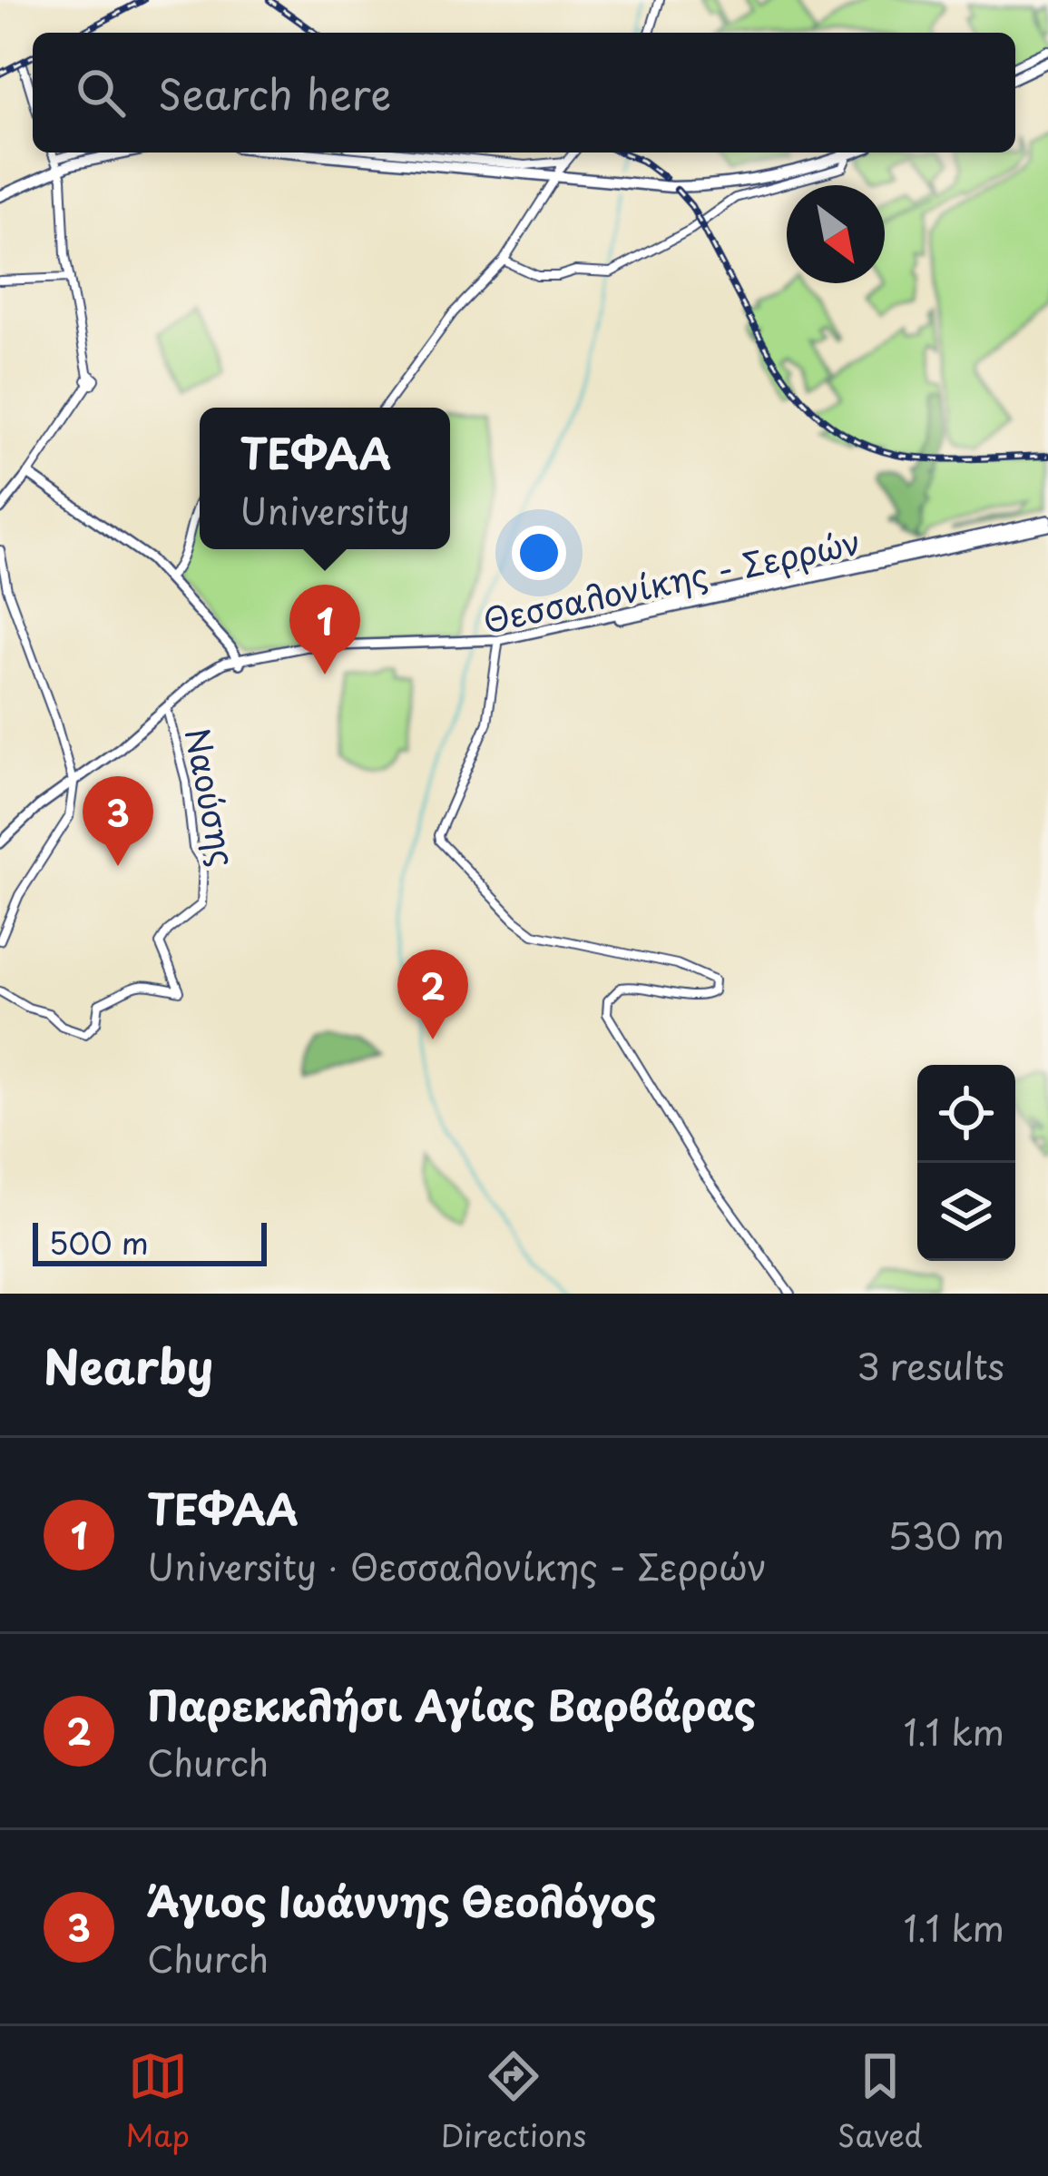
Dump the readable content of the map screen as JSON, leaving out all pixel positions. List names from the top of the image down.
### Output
{
  "streets": {
    "main road": ["Θεσσαλονίκης - Σερρών"],
    "street": ["Ναούσης"]
  },
  "scale_bar": "500 m",
  "north": "bottom right",
  "page": {
    "search": "Search here",
    "popup": ["ΤΕΦΑΑ", "University"],
    "pins": ["1", "3", "2"],
    "scale": "500 m",
    "heading": ["Nearby", "3 results"],
    "list": [
      {
        "mark": "1",
        "name": "ΤΕΦΑΑ",
        "note": "University · Θεσσαλονίκης - Σερρών",
        "value": "530 m"
      },
      {
        "mark": "2",
        "name": "Παρεκκλήσι Αγίας Βαρβάρας",
        "note": "Church",
        "value": "1.1 km"
      },
      {
        "mark": "3",
        "name": "Άγιος Ιωάννης Θεολόγος",
        "note": "Church",
        "value": "1.1 km"
      }
    ],
    "nav": ["Map", "Directions", "Saved"]
  }
}
